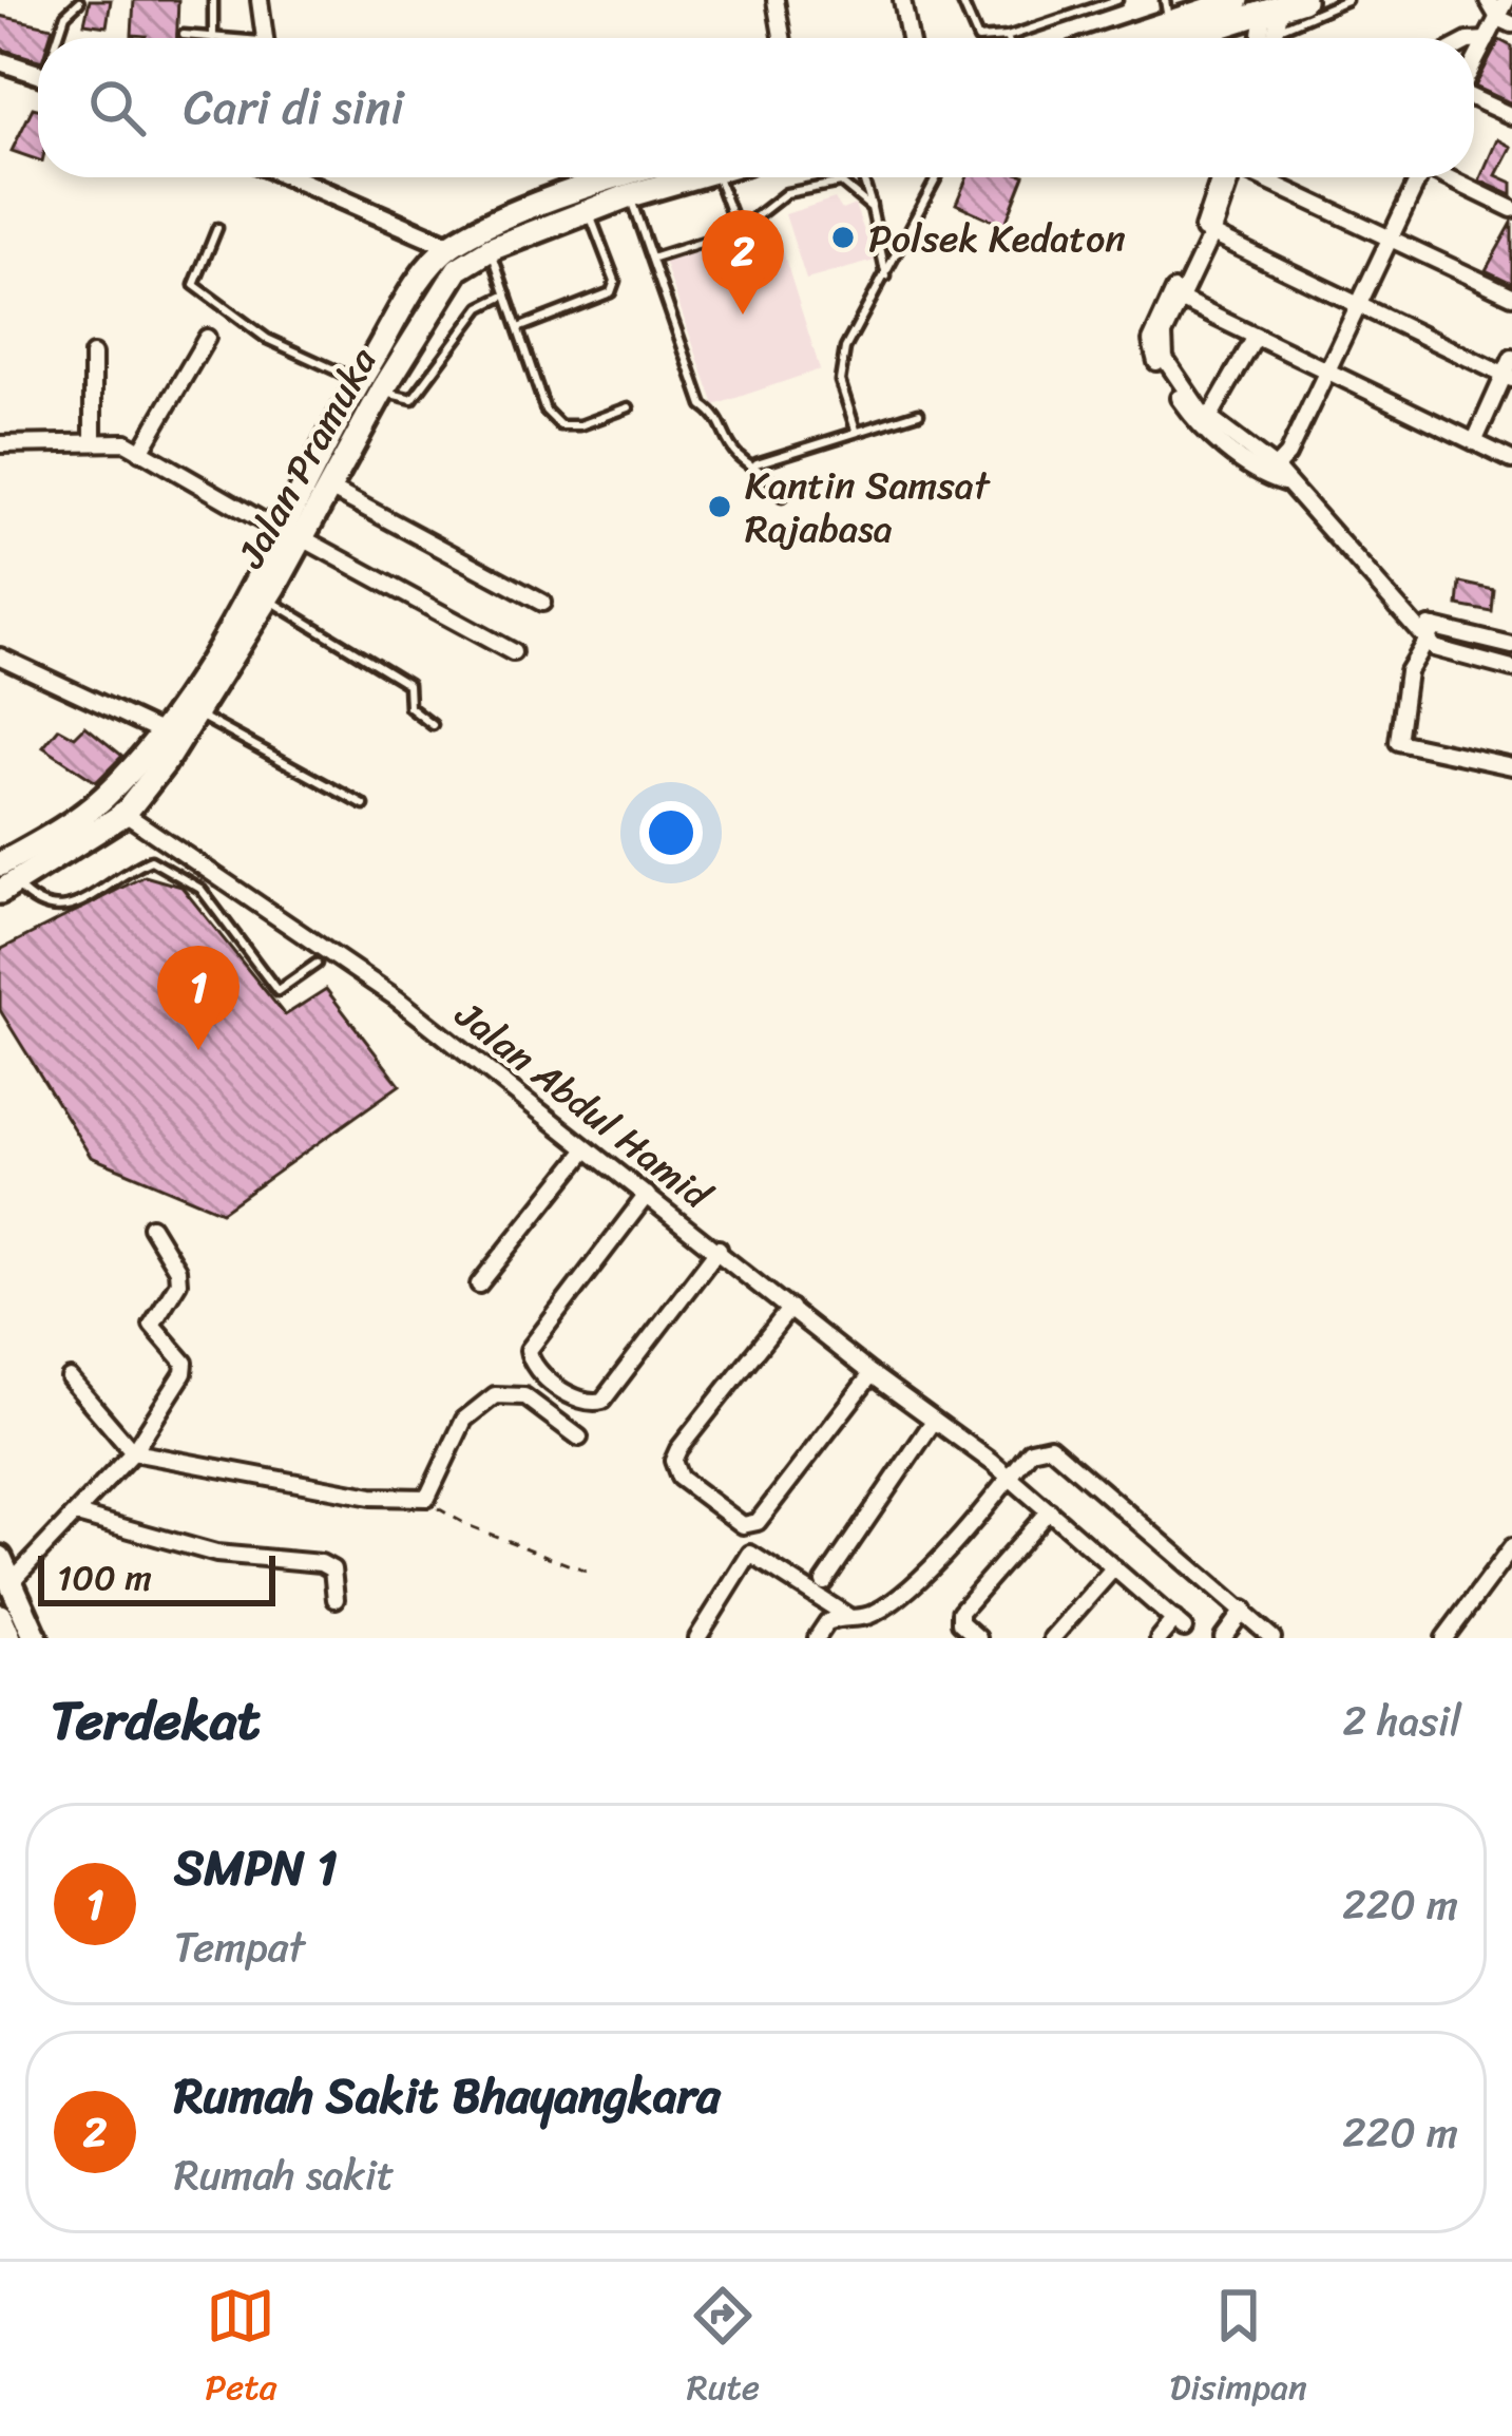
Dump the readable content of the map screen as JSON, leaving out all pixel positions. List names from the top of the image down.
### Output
{
  "streets": {
    "main road": ["Jalan Pramuka"],
    "street": ["Jalan Abdul Hamid"]
  },
  "crossings": [
    ["Jalan Pramuka", "Jalan Abdul Hamid"]
  ],
  "places": ["Polsek Kedaton", "Kantin Samsat Rajabasa"],
  "scale_bar": "100 m",
  "page": {
    "search": "Cari di sini",
    "pins": ["2", "1"],
    "scale": "100 m",
    "heading": ["Terdekat", "2 hasil"],
    "list": [
      {
        "mark": "1",
        "name": "SMPN 1",
        "note": "Tempat",
        "value": "220 m"
      },
      {
        "mark": "2",
        "name": "Rumah Sakit Bhayangkara",
        "note": "Rumah sakit",
        "value": "220 m"
      }
    ],
    "nav": ["Peta", "Rute", "Disimpan"]
  }
}
